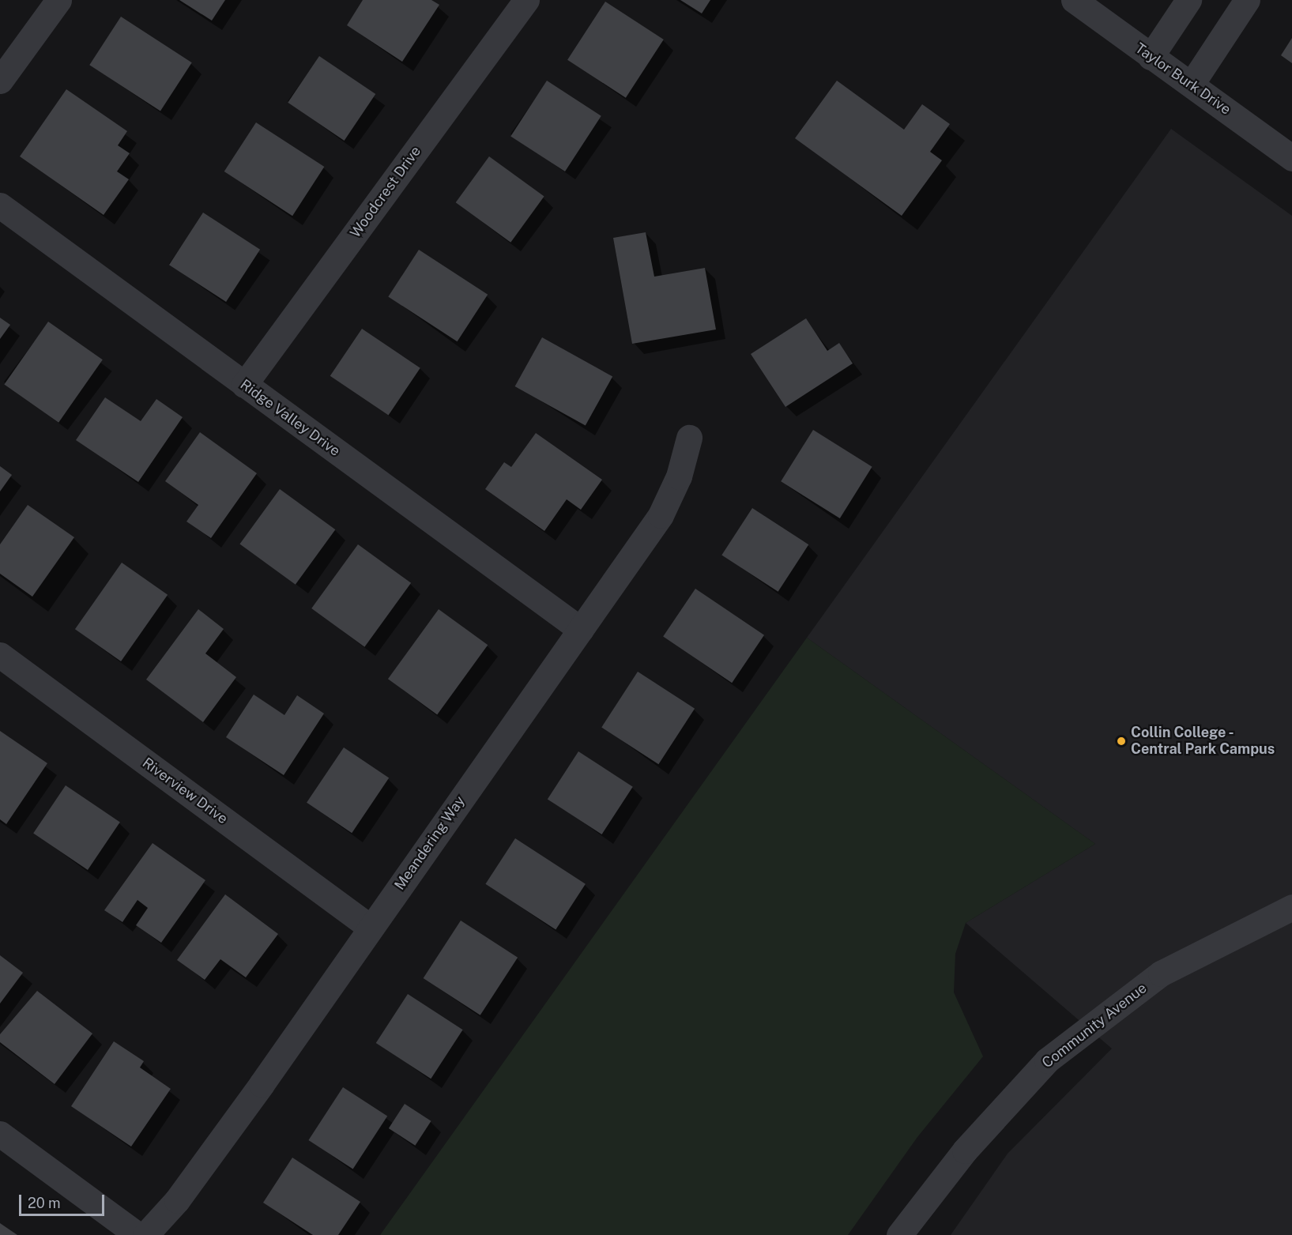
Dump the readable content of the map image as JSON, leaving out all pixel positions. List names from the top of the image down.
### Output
{
  "streets": {
    "street": [
      "Taylor Burk Drive",
      "Woodcrest Drive",
      "Ridge Valley Drive",
      "Riverview Drive",
      "Meandering Way",
      "Community Avenue"
    ]
  },
  "crossings": [
    ["Woodcrest Drive", "Ridge Valley Drive"],
    ["Ridge Valley Drive", "Meandering Way"],
    ["Riverview Drive", "Meandering Way"]
  ],
  "places": ["Collin College - Central Park Campus"],
  "scale_bar": "20 m"
}
